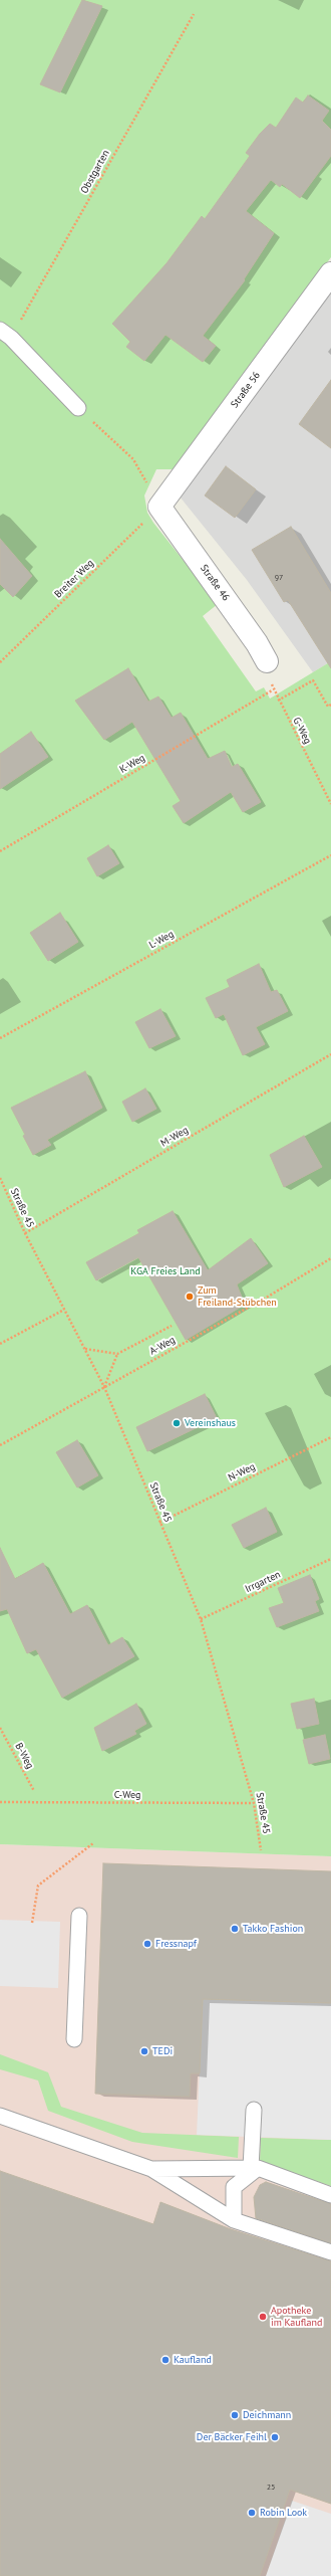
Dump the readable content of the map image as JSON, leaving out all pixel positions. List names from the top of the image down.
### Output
{
  "streets": {
    "street": ["Straße 56", "Straße 46"],
    "path": [
      "Obstgarten",
      "Breiter Weg",
      "G-Weg",
      "K-Weg",
      "L-Weg",
      "M-Weg",
      "Straße 45",
      "A-Weg",
      "N-Weg",
      "Irrgarten",
      "B-Weg",
      "C-Weg"
    ]
  },
  "crossings": [
    ["Straße 56", "Breiter Weg"],
    ["Straße 56", "Straße 46"],
    ["Breiter Weg", "Straße 46"],
    ["Straße 46", "G-Weg"],
    ["G-Weg", "K-Weg"],
    ["M-Weg", "Straße 45"],
    ["Straße 45", "A-Weg"],
    ["Straße 45", "N-Weg"],
    ["Straße 45", "Irrgarten"],
    ["Straße 45", "C-Weg"]
  ],
  "parks": ["KGA Freies Land"],
  "places": [
    "Zum Freiland-Stübchen",
    "Vereinshaus",
    "Takko Fashion",
    "Fressnapf",
    "TEDi",
    "Apotheke im Kaufland",
    "Kaufland",
    "Deichmann",
    "Der Bäcker Feihl",
    "Robin Look"
  ],
  "house_numbers": ["97", "25"]
}
